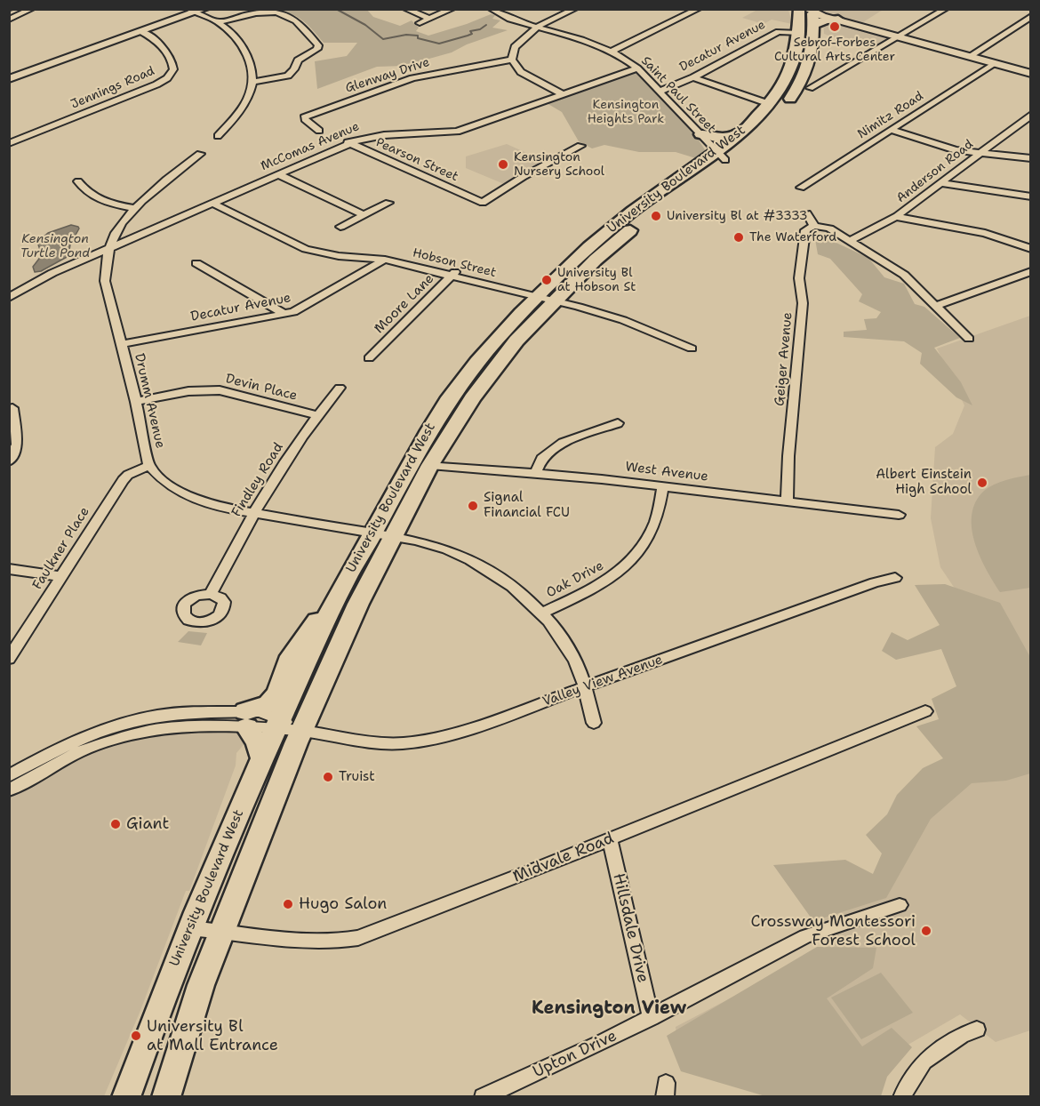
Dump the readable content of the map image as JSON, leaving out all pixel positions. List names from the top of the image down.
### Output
{
  "streets": {
    "main road": ["University Boulevard West"],
    "street": [
      "Decatur Avenue",
      "Glenway Drive",
      "Jennings Road",
      "Saint Paul Street",
      "Nimitz Road",
      "McComas Avenue",
      "Pearson Street",
      "Anderson Road",
      "Hobson Street",
      "Moore Lane",
      "Geiger Avenue",
      "Devin Place",
      "Drumm Avenue",
      "West Avenue",
      "Findley Road",
      "Faulkner Place",
      "Oak Drive",
      "Valley View Avenue",
      "Midvale Road",
      "Hillsdale Drive",
      "Upton Drive"
    ]
  },
  "crossings": [
    ["Decatur Avenue", "Saint Paul Street"],
    ["Decatur Avenue", "University Boulevard West"],
    ["Decatur Avenue", "Hobson Street"],
    ["Decatur Avenue", "Drumm Avenue"],
    ["Saint Paul Street", "McComas Avenue"],
    ["Saint Paul Street", "University Boulevard West"],
    ["McComas Avenue", "Pearson Street"],
    ["McComas Avenue", "Hobson Street"],
    ["McComas Avenue", "Drumm Avenue"],
    ["University Boulevard West", "Hobson Street"],
    ["University Boulevard West", "Drumm Avenue"],
    ["University Boulevard West", "West Avenue"],
    ["University Boulevard West", "Valley View Avenue"],
    ["University Boulevard West", "Midvale Road"],
    ["Hobson Street", "Moore Lane"],
    ["Geiger Avenue", "West Avenue"],
    ["Devin Place", "Drumm Avenue"],
    ["Devin Place", "Findley Road"],
    ["Drumm Avenue", "Findley Road"],
    ["Drumm Avenue", "Faulkner Place"],
    ["West Avenue", "Oak Drive"],
    ["Midvale Road", "Hillsdale Drive"],
    ["Hillsdale Drive", "Upton Drive"]
  ],
  "districts": ["Kensington View"],
  "water": ["Kensington Turtle Pond"],
  "parks": ["Kensington Heights Park"],
  "places": [
    "Sebrof-Forbes Cultural Arts Center",
    "Kensington Nursery School",
    "University Bl at #3333",
    "The Waterford",
    "University Bl at Hobson St",
    "Albert Einstein High School",
    "Signal Financial FCU",
    "Truist",
    "Giant",
    "Hugo Salon",
    "Crossway Montessori Forest School",
    "University Bl at Mall Entrance"
  ]
}
